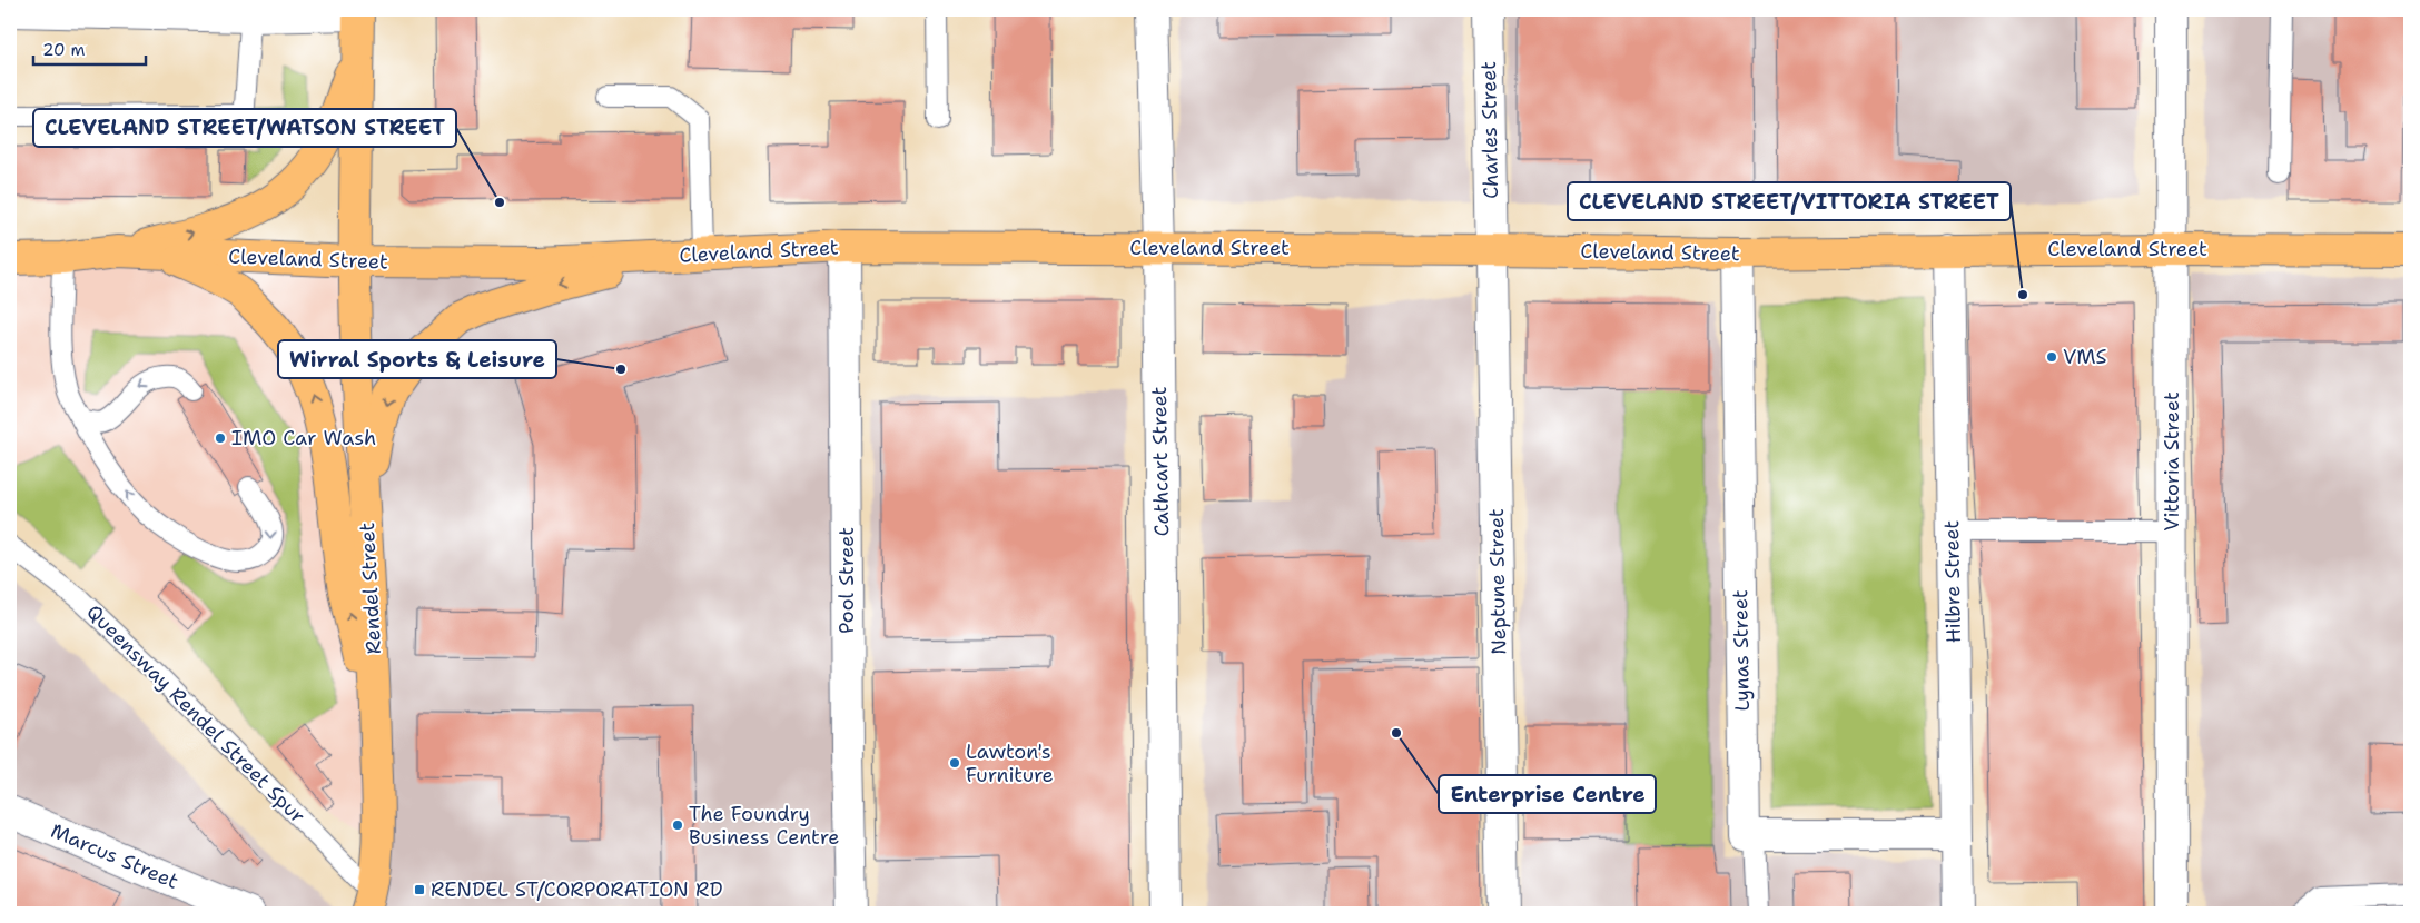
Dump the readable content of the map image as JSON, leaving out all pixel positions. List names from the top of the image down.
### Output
{
  "streets": {
    "main road": ["Cleveland Street", "Rendel Street"],
    "street": [
      "Charles Street",
      "Cathcart Street",
      "Vittoria Street",
      "Pool Street",
      "Neptune Street",
      "Hilbre Street",
      "Lynas Street",
      "Marcus Street"
    ],
    "lane": ["Queensway Rendel Street Spur"]
  },
  "crossings": [
    ["Charles Street", "Cleveland Street"],
    ["Charles Street", "Neptune Street"],
    ["Cleveland Street", "Cathcart Street"],
    ["Cleveland Street", "Vittoria Street"],
    ["Cleveland Street", "Pool Street"],
    ["Cleveland Street", "Neptune Street"],
    ["Cleveland Street", "Hilbre Street"],
    ["Cleveland Street", "Rendel Street"],
    ["Cleveland Street", "Lynas Street"],
    ["Rendel Street", "Queensway Rendel Street Spur"]
  ],
  "places": {
    "other": [
      "CLEVELAND STREET/WATSON STREET",
      "CLEVELAND STREET/VITTORIA STREET",
      "VMS",
      "Wirral Sports & Leisure",
      "IMO Car Wash",
      "Enterprise Centre",
      "Lawton's Furniture",
      "The Foundry Business Centre"
    ],
    "transit": ["RENDEL ST/CORPORATION RD"]
  },
  "scale_bar": "20 m"
}
